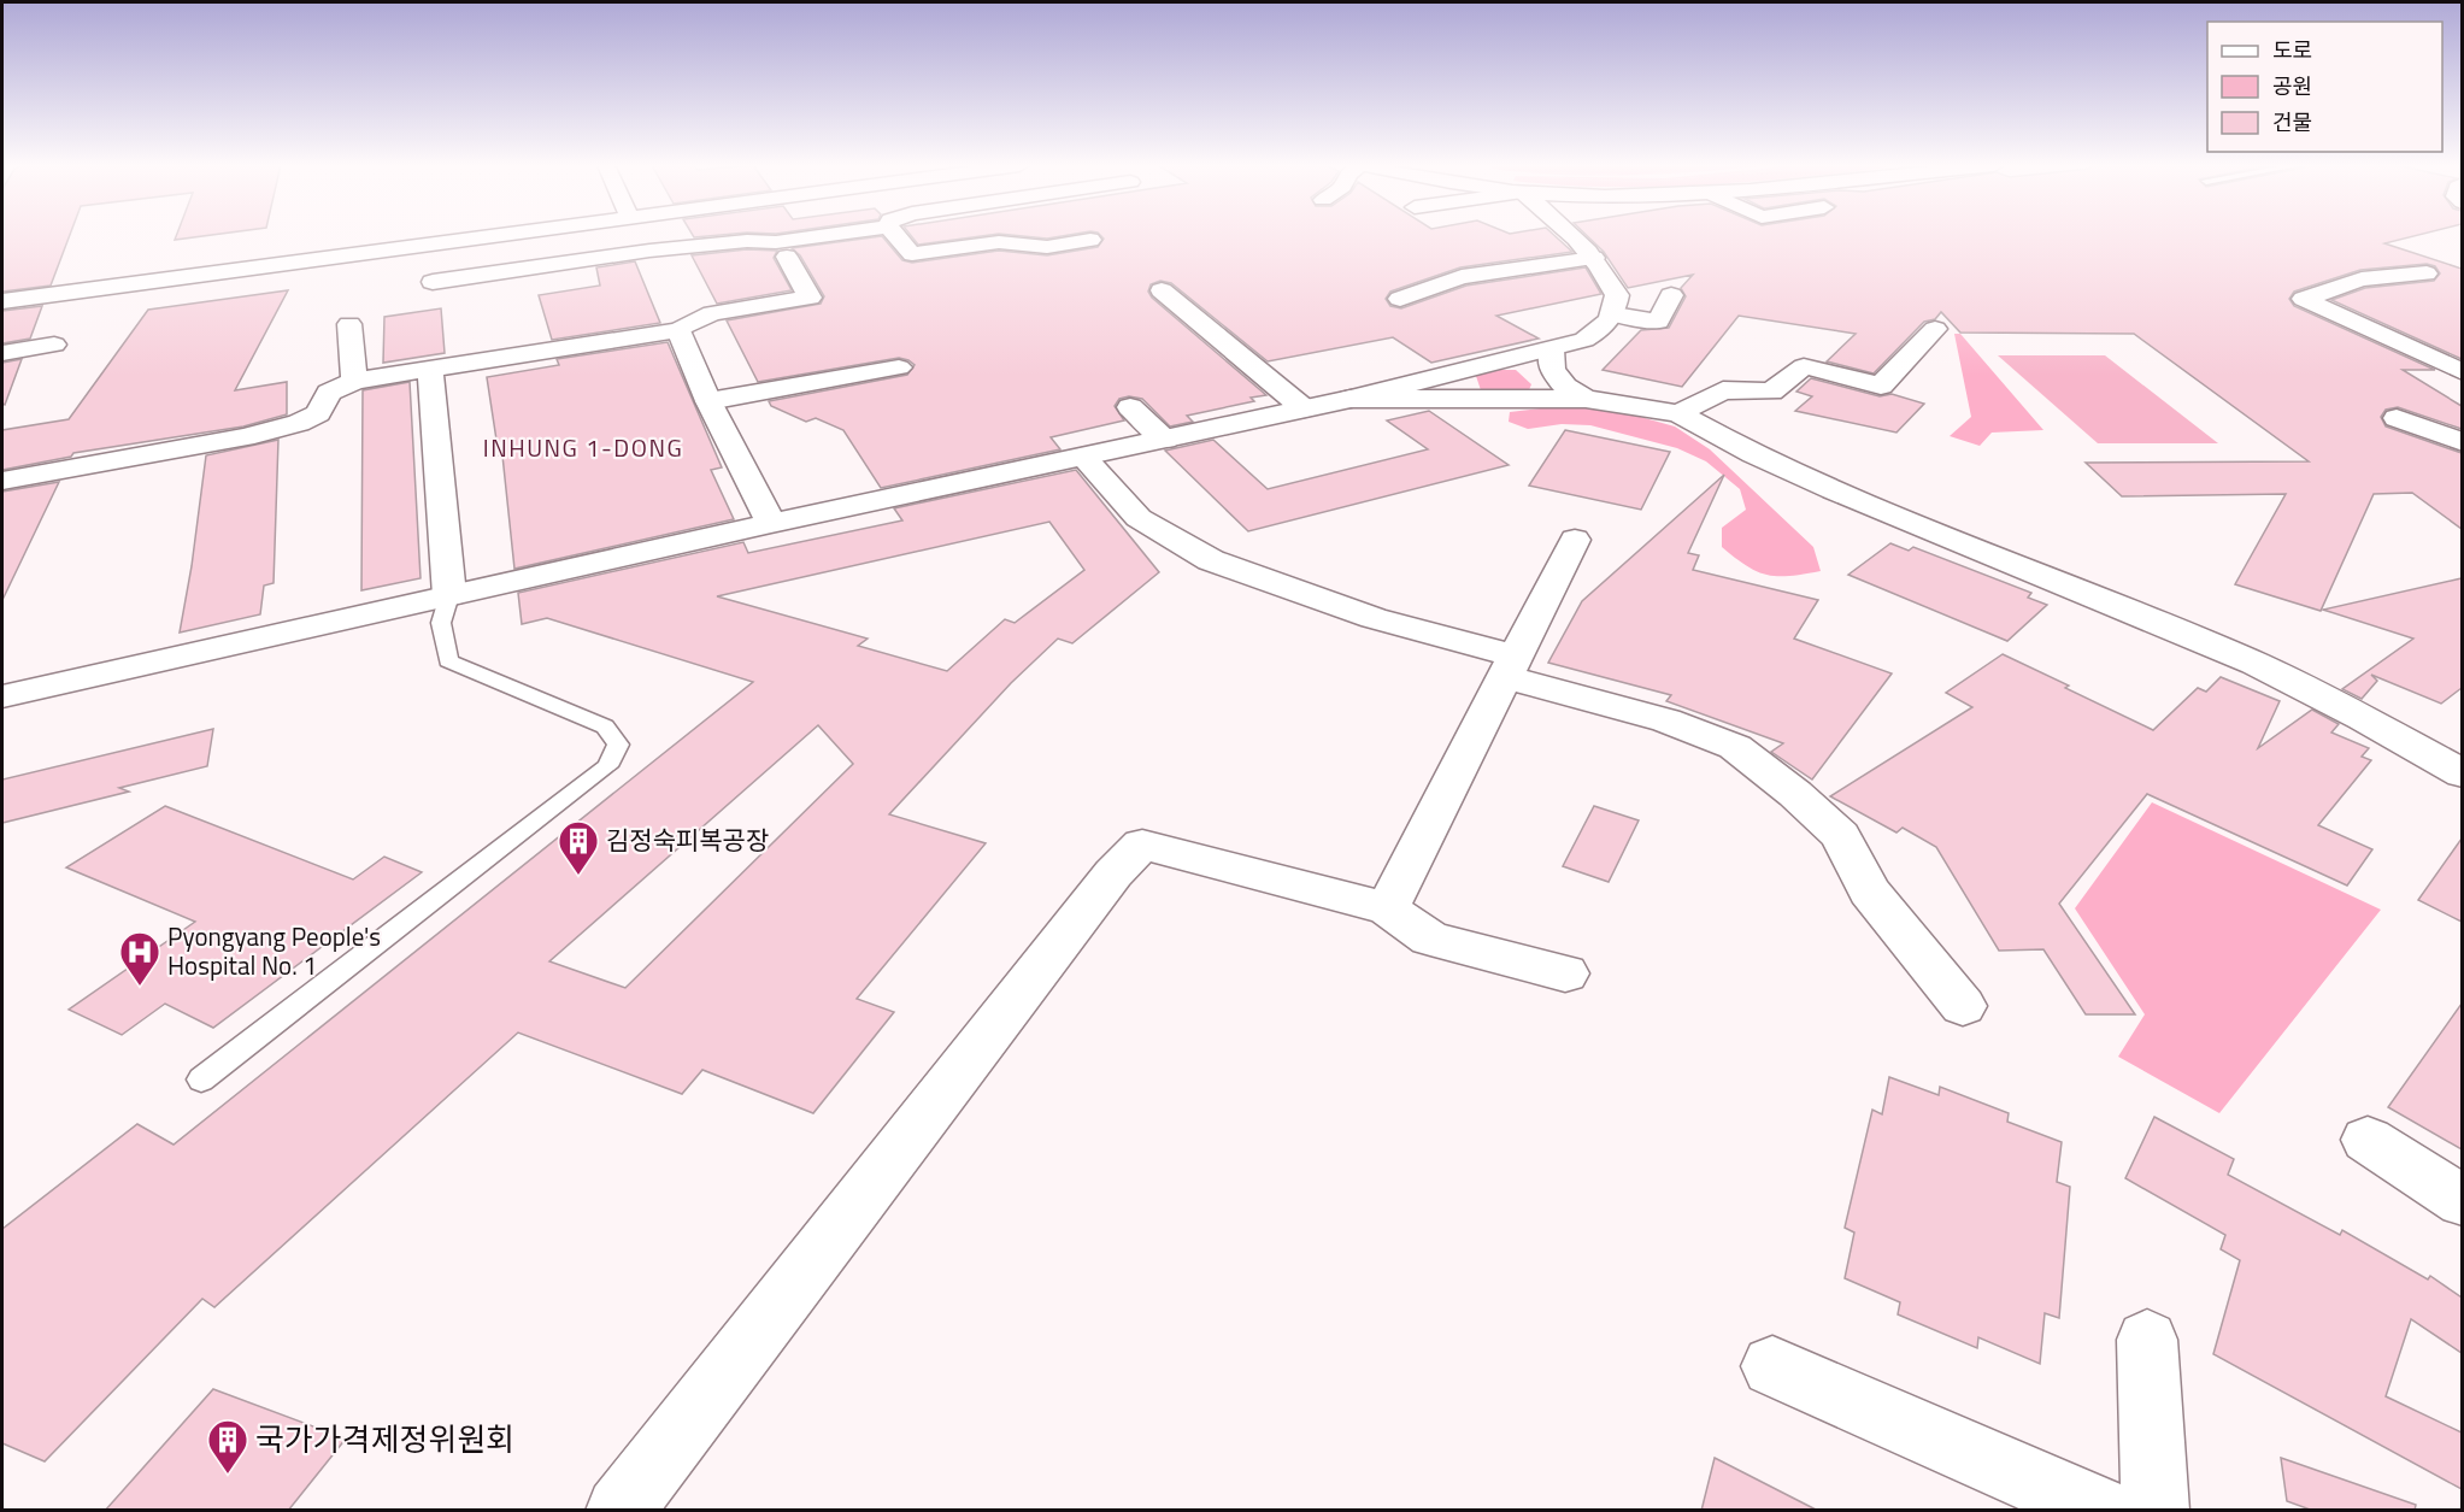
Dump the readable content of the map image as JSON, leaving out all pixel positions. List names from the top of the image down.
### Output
{
  "districts": ["INHUNG 1-DONG"],
  "places": {
    "building": ["김정숙피복공장", "국가가격제정위원회"],
    "hospital": ["Pyongyang People's Hospital No. 1"]
  },
  "legend": ["도로", "공원", "건물"]
}
